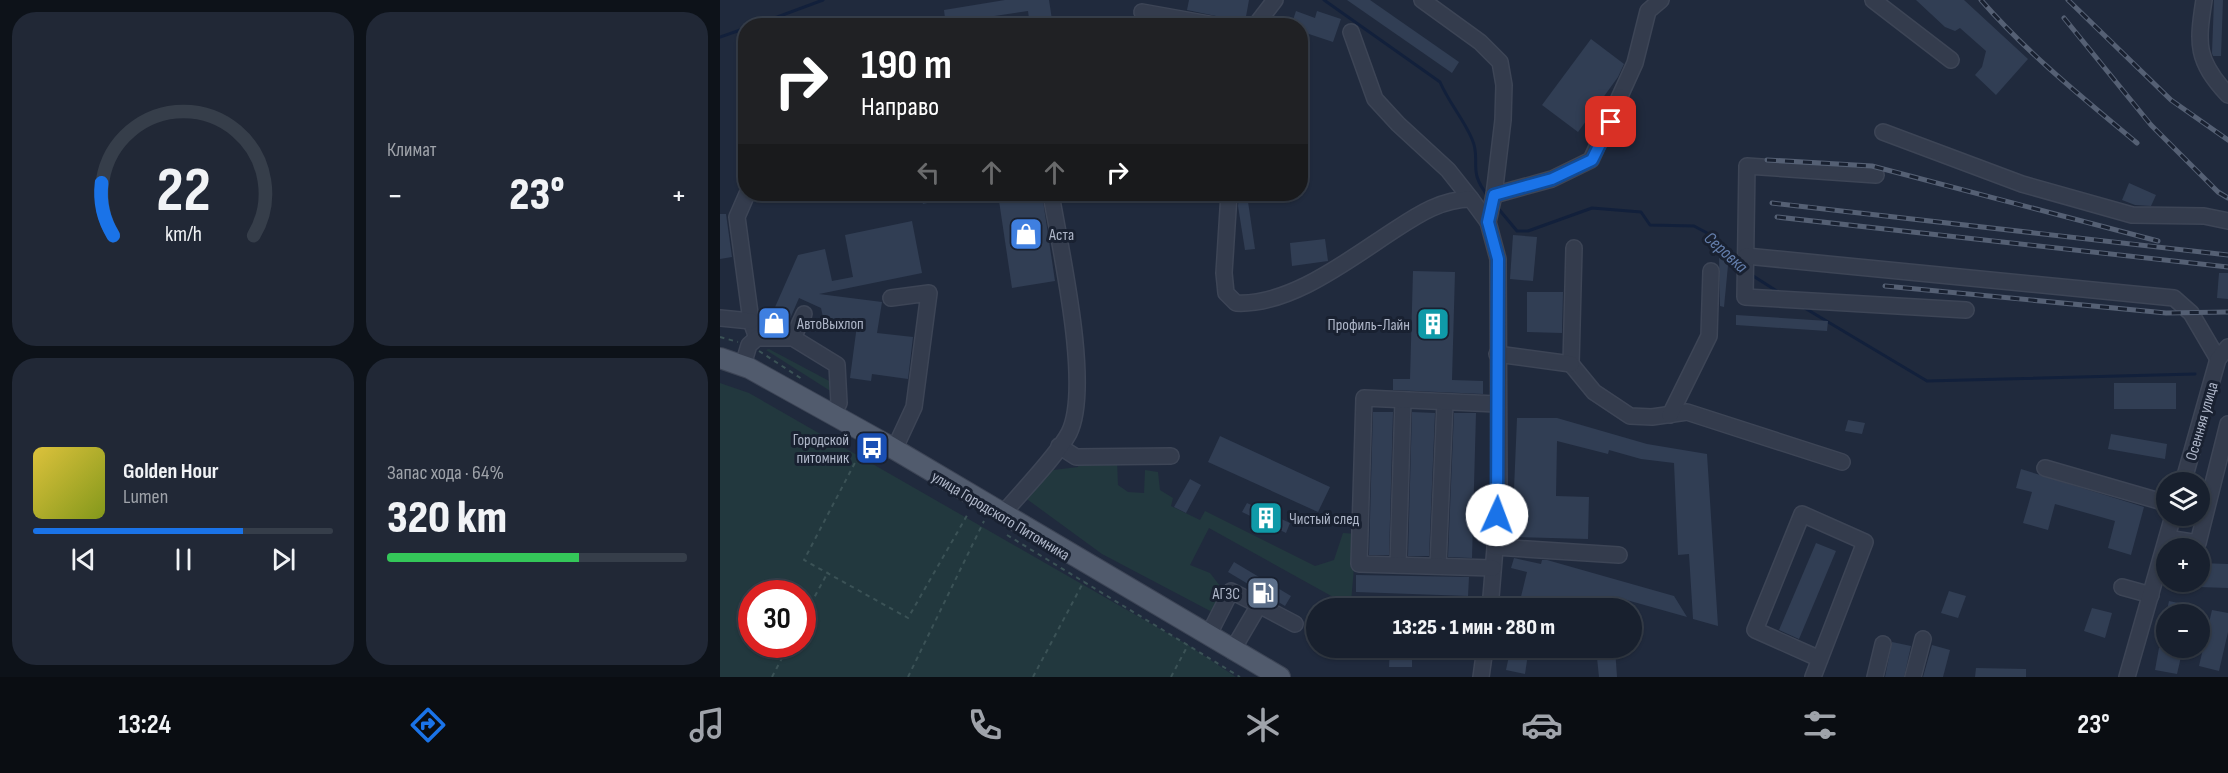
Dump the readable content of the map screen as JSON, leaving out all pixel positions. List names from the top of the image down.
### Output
{
  "streets": {
    "main road": ["улица Городского Питомника"],
    "street": ["Осенняя улица"]
  },
  "water": ["Серовка"],
  "places": {
    "shop": ["Аста", "АвтоВыхлоп"],
    "building": ["Профиль-Лайн", "Чистый след"],
    "bus stop": ["Городской питомник"],
    "fuel station": ["АГЗС"]
  },
  "page": {
    "tile": [
      "Климат",
      ["Запас хода · 64%", "320 km"]
    ],
    "turn": ["190 m", "Направо"],
    "heat": ["−", "23°", "+"],
    "song": ["Golden Hour", "Lumen"],
    "map_buttons": ["+", "−"],
    "limit": "30",
    "trip": "13:25 · 1 мин · 280 m",
    "tabs": ["13:24", "23°"],
    "gauge": ["22", "km/h"]
  }
}
